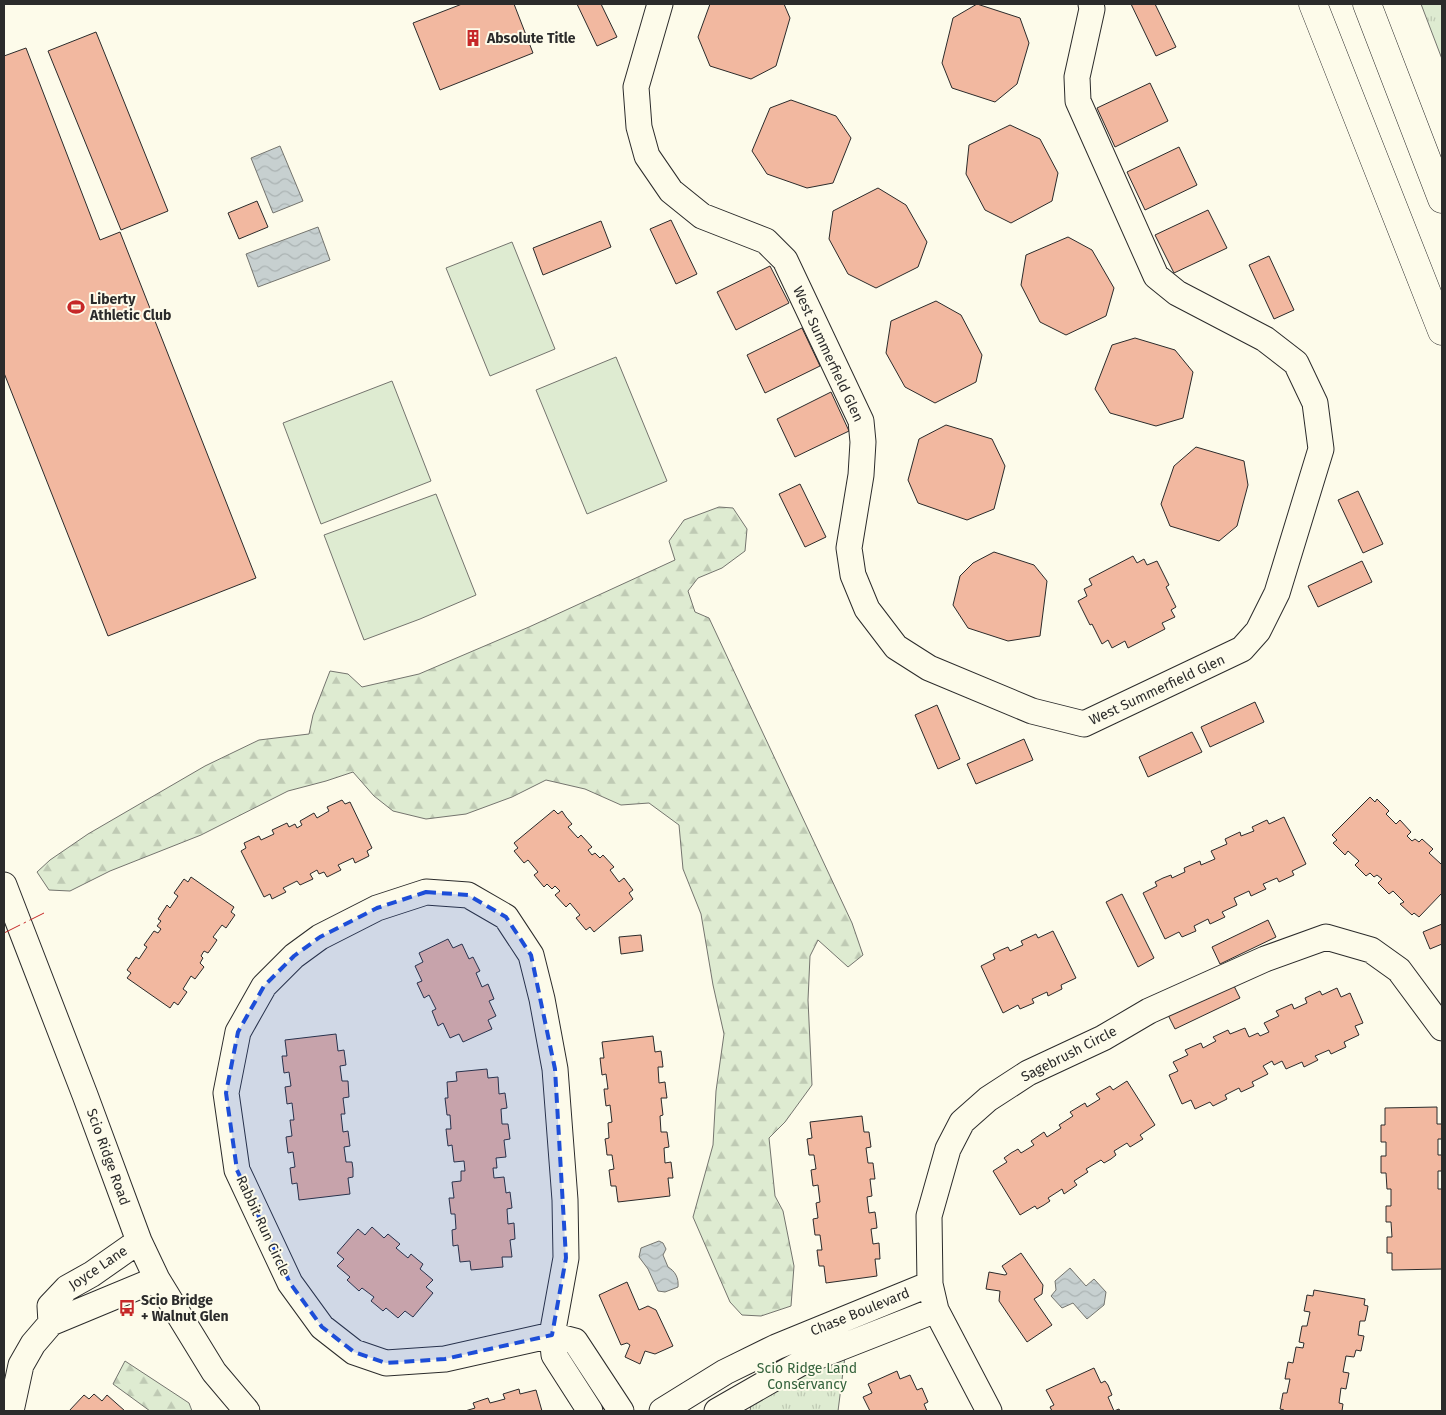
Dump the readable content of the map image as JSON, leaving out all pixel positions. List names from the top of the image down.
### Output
{
  "streets": {
    "street": [
      "West Summerfield Glen",
      "Sagebrush Circle",
      "Scio Ridge Road",
      "Rabbit Run Circle",
      "Joyce Lane",
      "Chase Boulevard"
    ]
  },
  "crossings": [
    ["Sagebrush Circle", "Chase Boulevard"],
    ["Scio Ridge Road", "Joyce Lane"]
  ],
  "parks": ["Scio Ridge Land Conservancy"],
  "places": {
    "building": ["Absolute Title"],
    "sports": ["Liberty Athletic Club"],
    "bus stop": ["Scio Bridge + Walnut Glen"]
  }
}
